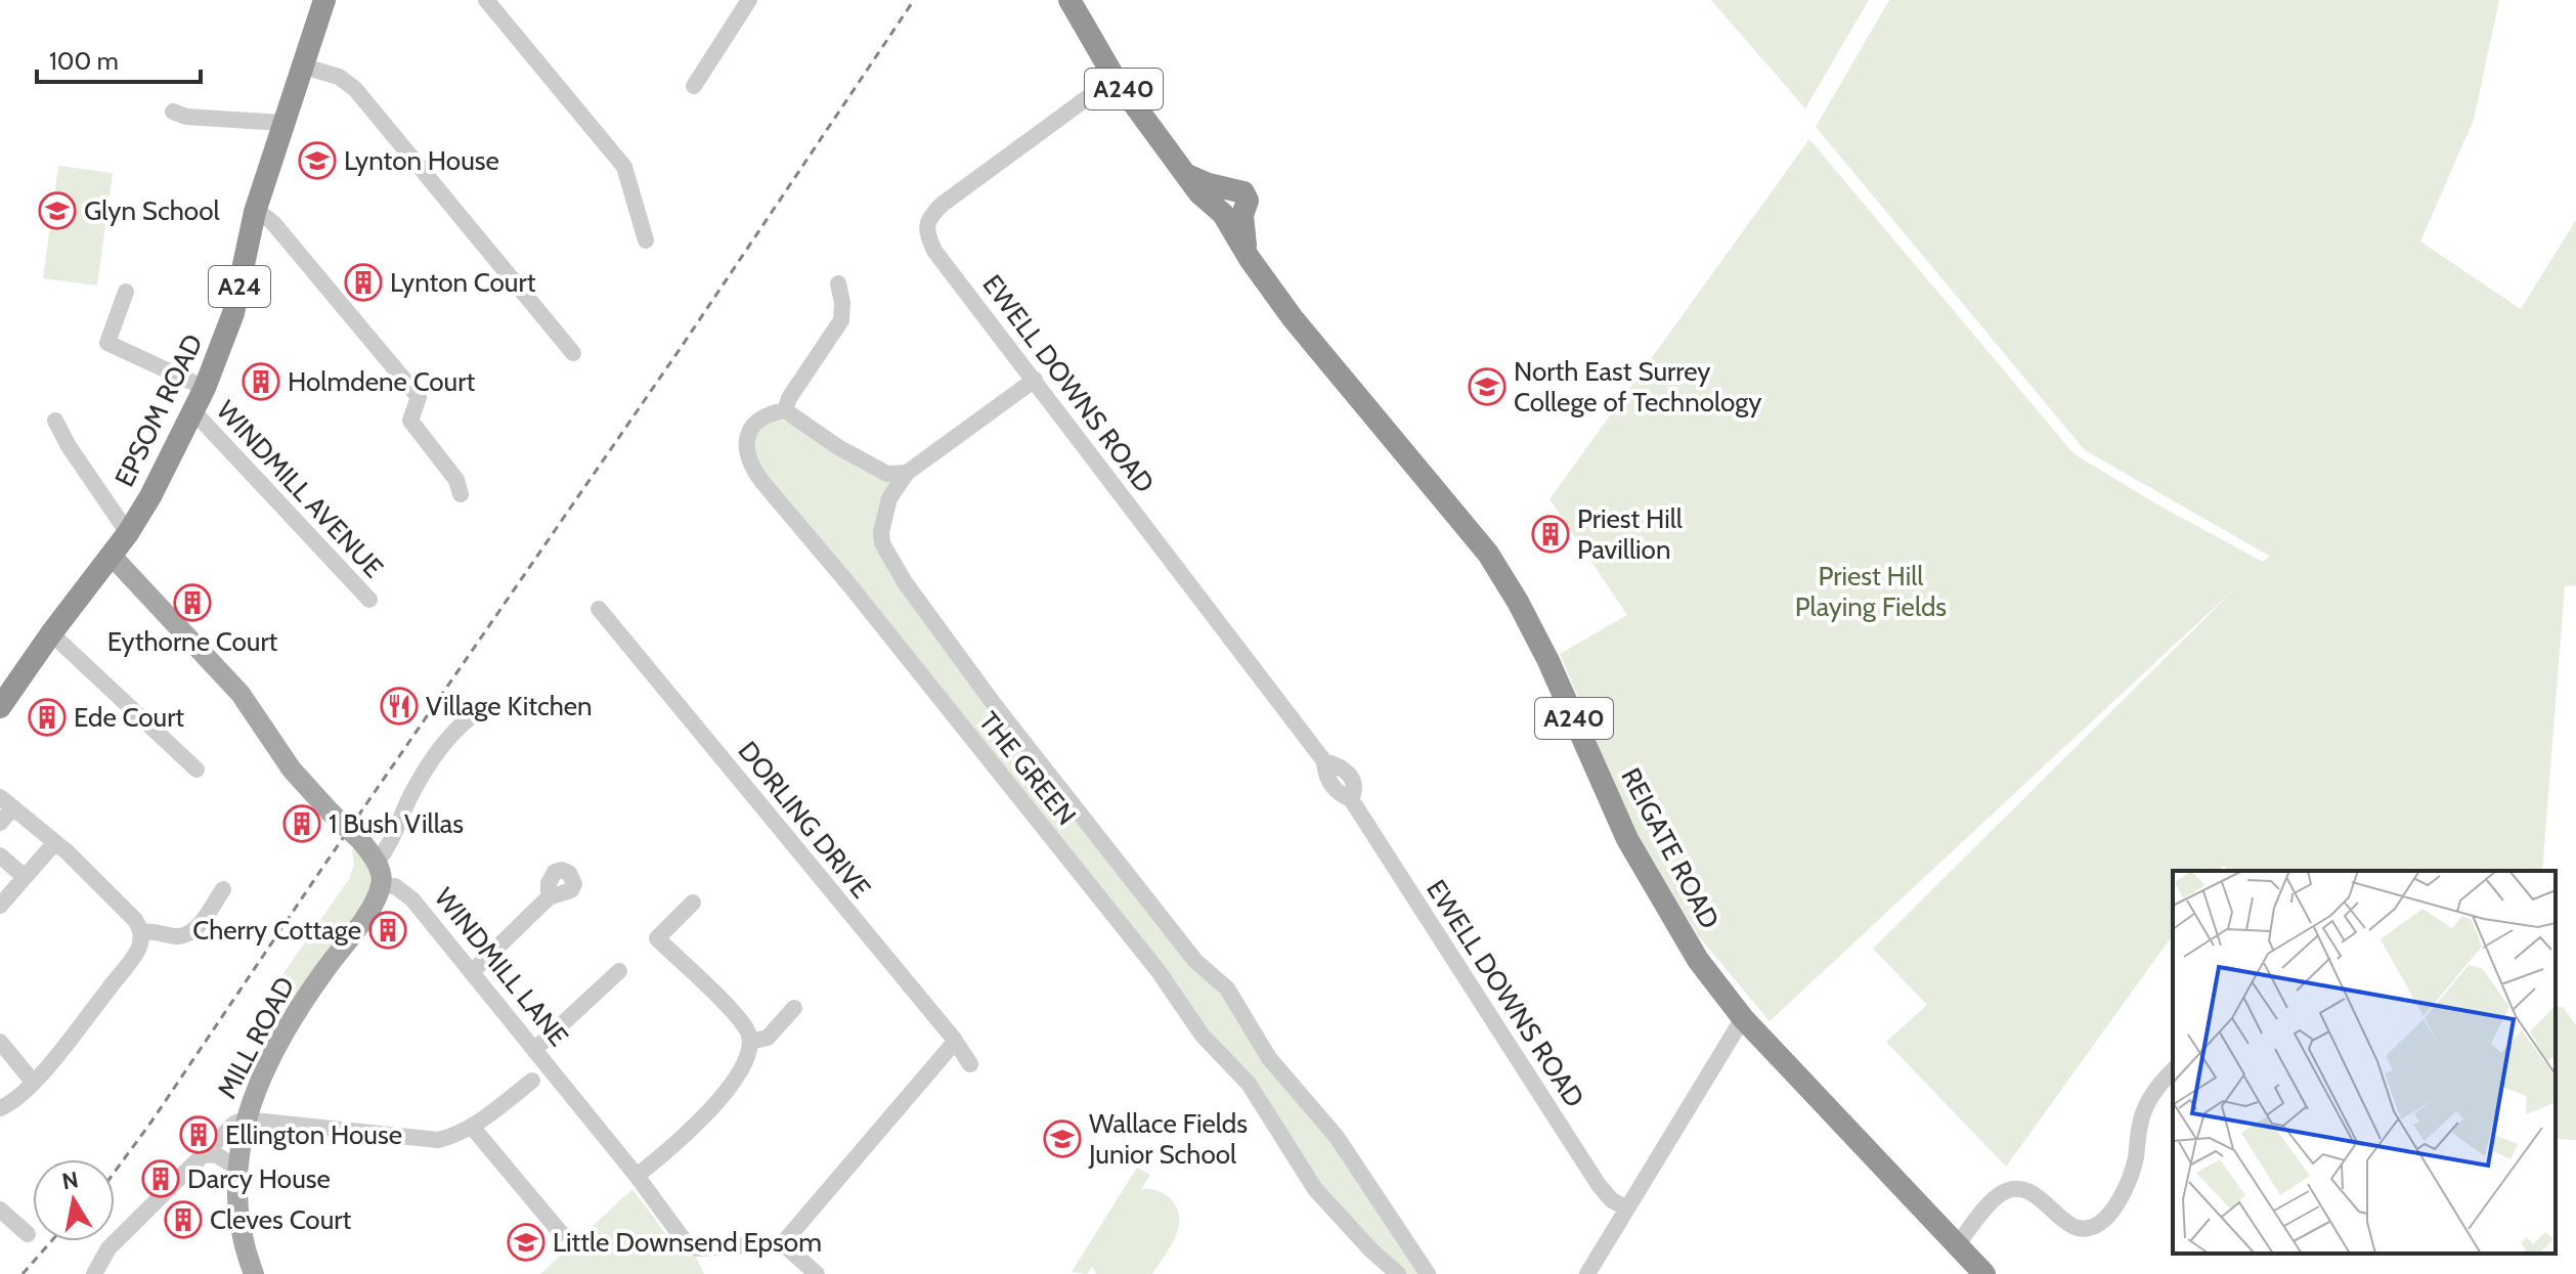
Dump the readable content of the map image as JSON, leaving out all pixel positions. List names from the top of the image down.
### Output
{
  "streets": {
    "highway": [
      "A240",
      "A24",
      "EPSOM ROAD",
      "REIGATE ROAD"
    ],
    "main road": ["MILL ROAD"],
    "street": [
      "EWELL DOWNS ROAD",
      "WINDMILL AVENUE",
      "THE GREEN",
      "DORLING DRIVE",
      "WINDMILL LANE"
    ]
  },
  "crossings": [
    ["A24", "EPSOM ROAD"],
    ["EWELL DOWNS ROAD", "THE GREEN"],
    ["EWELL DOWNS ROAD", "REIGATE ROAD"],
    ["EPSOM ROAD", "WINDMILL AVENUE"],
    ["WINDMILL LANE", "MILL ROAD"]
  ],
  "parks": ["Priest Hill Playing Fields"],
  "places": {
    "school or university": [
      "Lynton House",
      "Glyn School",
      "North East Surrey College of Technology",
      "Wallace Fields Junior School",
      "Little Downsend Epsom"
    ],
    "building": [
      "Lynton Court",
      "Holmdene Court",
      "Priest Hill Pavillion",
      "Eythorne Court",
      "Ede Court",
      "1 Bush Villas",
      "Cherry Cottage",
      "Ellington House",
      "Darcy House",
      "Cleves Court"
    ],
    "restaurant": ["Village Kitchen"]
  },
  "scale_bar": "100 m",
  "north": "top"
}
